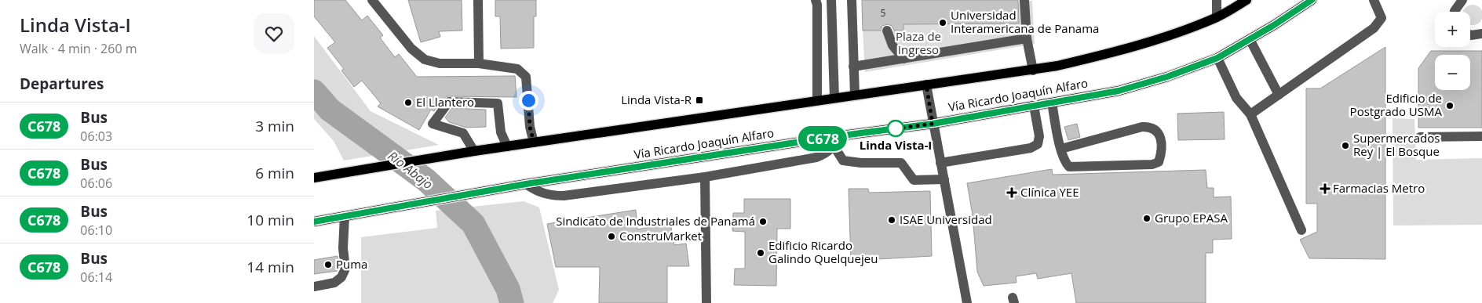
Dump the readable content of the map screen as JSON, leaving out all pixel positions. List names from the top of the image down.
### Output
{
  "streets": {
    "main road": ["Vía Ricardo Joaquín Alfaro"]
  },
  "water": ["Río Abajo"],
  "parks": ["Plaza de Ingreso"],
  "places": {
    "other": [
      "Universidad Interamericana de Panama",
      "El Llantero",
      "Edificio de Postgrado USMA",
      "Linda Vista-I",
      "Supermercados Rey | El Bosque",
      "Grupo EPASA",
      "ISAE Universidad",
      "Sindicato de Industriales de Panamá",
      "ConstruMarket",
      "Edificio Ricardo Galindo Quelquejeu",
      "Puma"
    ],
    "transit": ["Linda Vista-R"],
    "health": ["Farmacias Metro", "Clínica YEE"]
  },
  "lines": ["bus line C678"],
  "house_numbers": ["5"],
  "page": {
    "heading": [
      ["Linda Vista-I", "Walk · 4 min · 260 m"],
      "Departures"
    ],
    "on_map": "C678",
    "map_buttons": ["+", "−"],
    "list": [
      {
        "mark": "C678",
        "name": "Bus",
        "note": "06:03",
        "value": "3 min"
      },
      {
        "mark": "C678",
        "name": "Bus",
        "note": "06:06",
        "value": "6 min"
      },
      {
        "mark": "C678",
        "name": "Bus",
        "note": "06:10",
        "value": "10 min"
      },
      {
        "mark": "C678",
        "name": "Bus",
        "note": "06:14",
        "value": "14 min"
      }
    ]
  }
}
